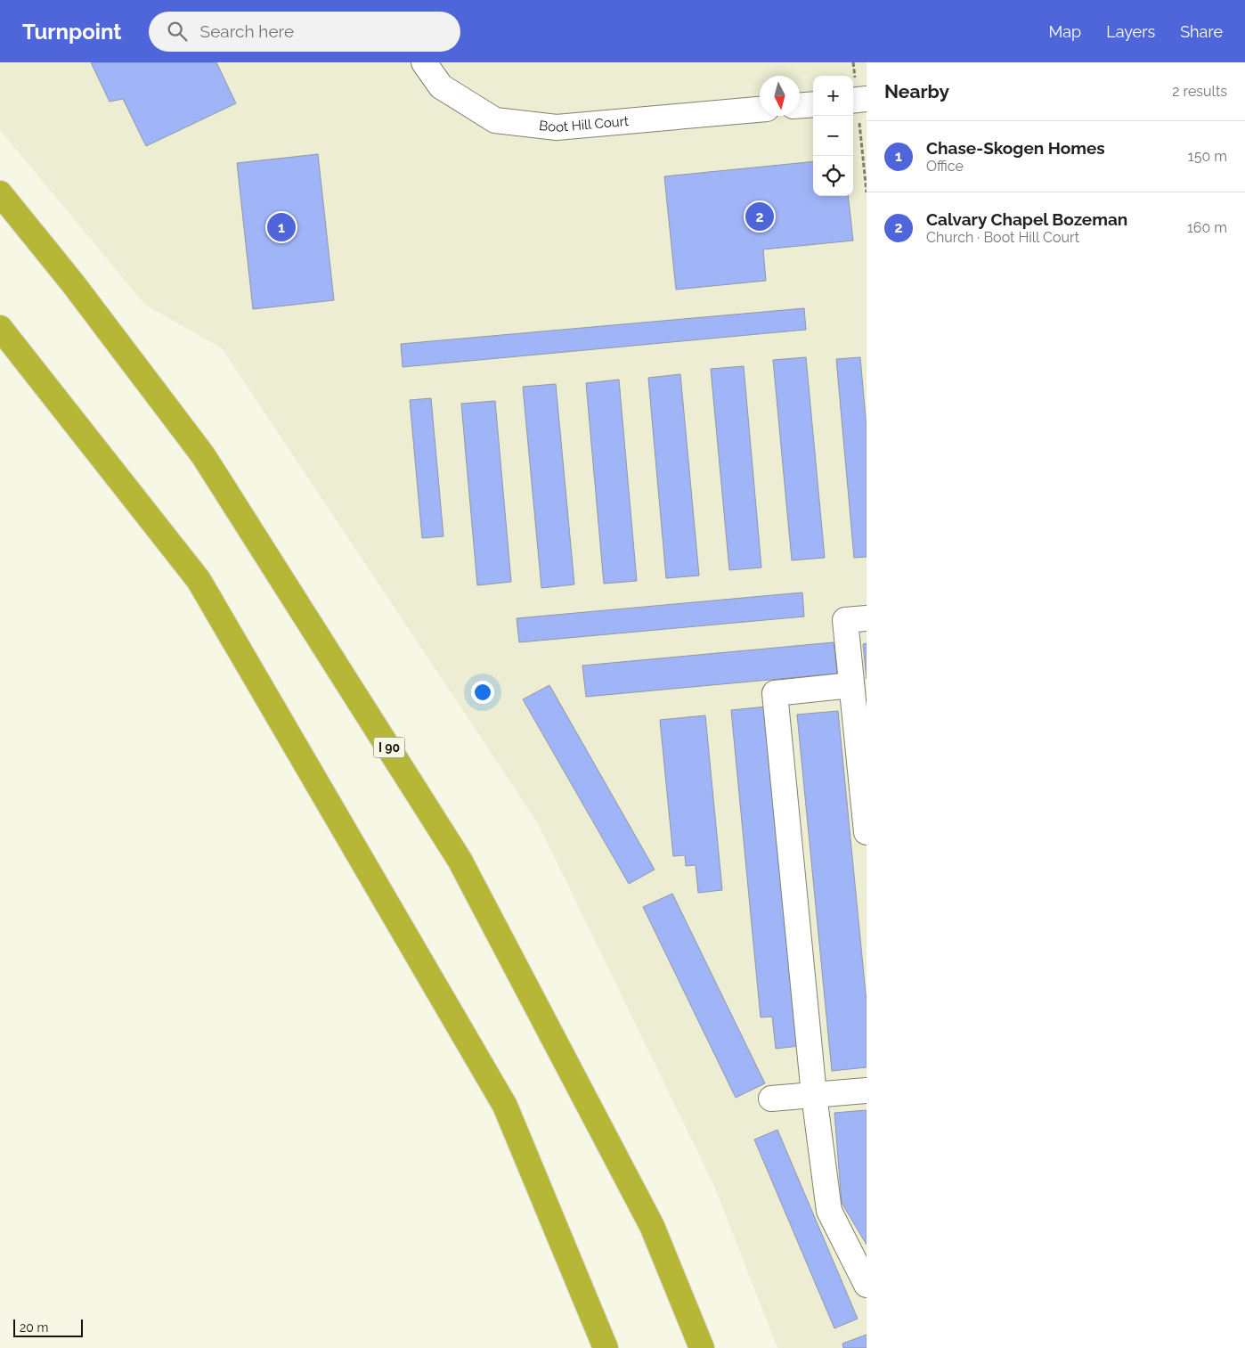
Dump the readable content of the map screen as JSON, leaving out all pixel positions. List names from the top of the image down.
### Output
{
  "streets": {
    "highway": ["I 90"],
    "street": ["Boot Hill Court"]
  },
  "scale_bar": "20 m",
  "north": "bottom",
  "page": {
    "header": "Turnpoint",
    "search": "Search here",
    "nav": ["Map", "Layers", "Share"],
    "heading": ["Nearby", "2 results"],
    "map_buttons": ["+", "−"],
    "list": [
      {
        "mark": "1",
        "name": "Chase-Skogen Homes",
        "note": "Office",
        "value": "150 m"
      },
      {
        "mark": "2",
        "name": "Calvary Chapel Bozeman",
        "note": "Church · Boot Hill Court",
        "value": "160 m"
      }
    ],
    "pins": ["2", "1"],
    "scale": "20 m"
  }
}
